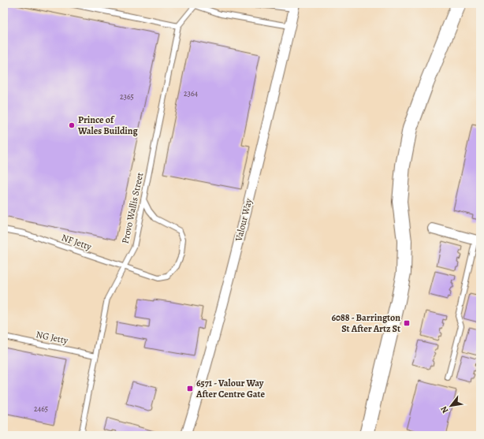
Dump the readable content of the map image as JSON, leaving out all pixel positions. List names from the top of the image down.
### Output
{
  "streets": {
    "street": ["Valour Way"],
    "lane": ["Provo Wallis Street", "NF Jetty", "NG Jetty"]
  },
  "crossings": [
    ["Provo Wallis Street", "NF Jetty"],
    ["Provo Wallis Street", "NG Jetty"]
  ],
  "places": {
    "other": ["Prince of Wales Building"],
    "transit": ["6088 - Barrington St After Artz St", "6571 - Valour Way After Centre Gate"]
  },
  "house_numbers": ["2364", "2365", "2465"],
  "north": "bottom left"
}
